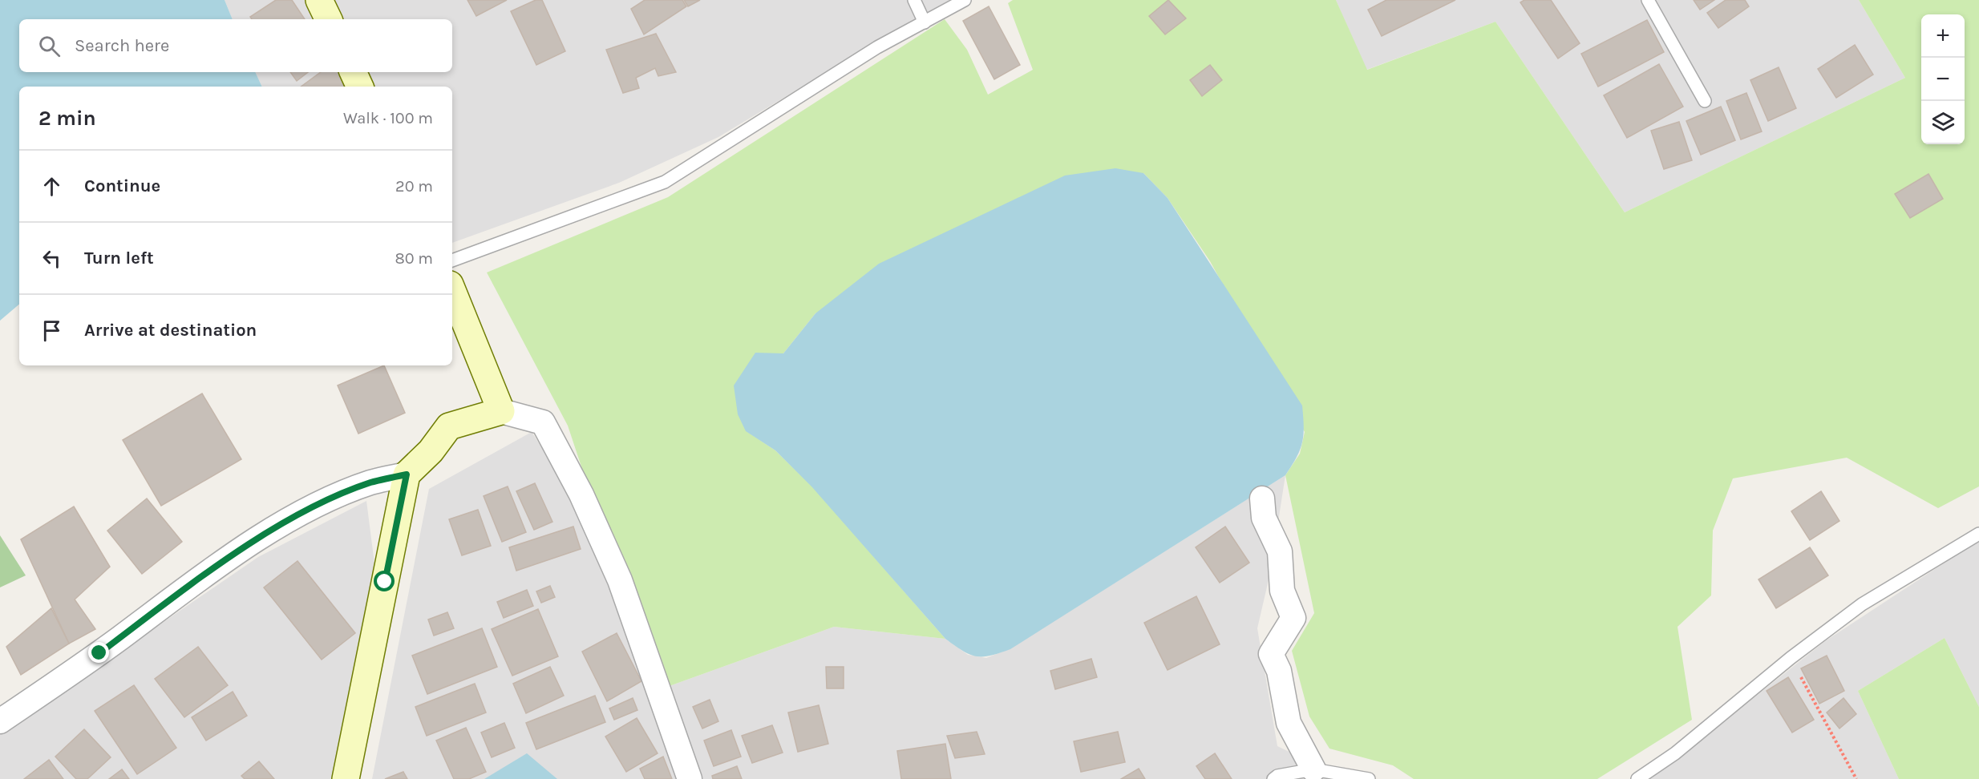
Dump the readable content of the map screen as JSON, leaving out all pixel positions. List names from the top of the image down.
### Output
{
  "page": {
    "map_buttons": ["+", "−"],
    "search": "Search here",
    "heading": ["2 min", "Walk · 100 m"],
    "list": [
      ["Continue", "20 m"],
      ["Turn left", "80 m"],
      "Arrive at destination"
    ]
  }
}
